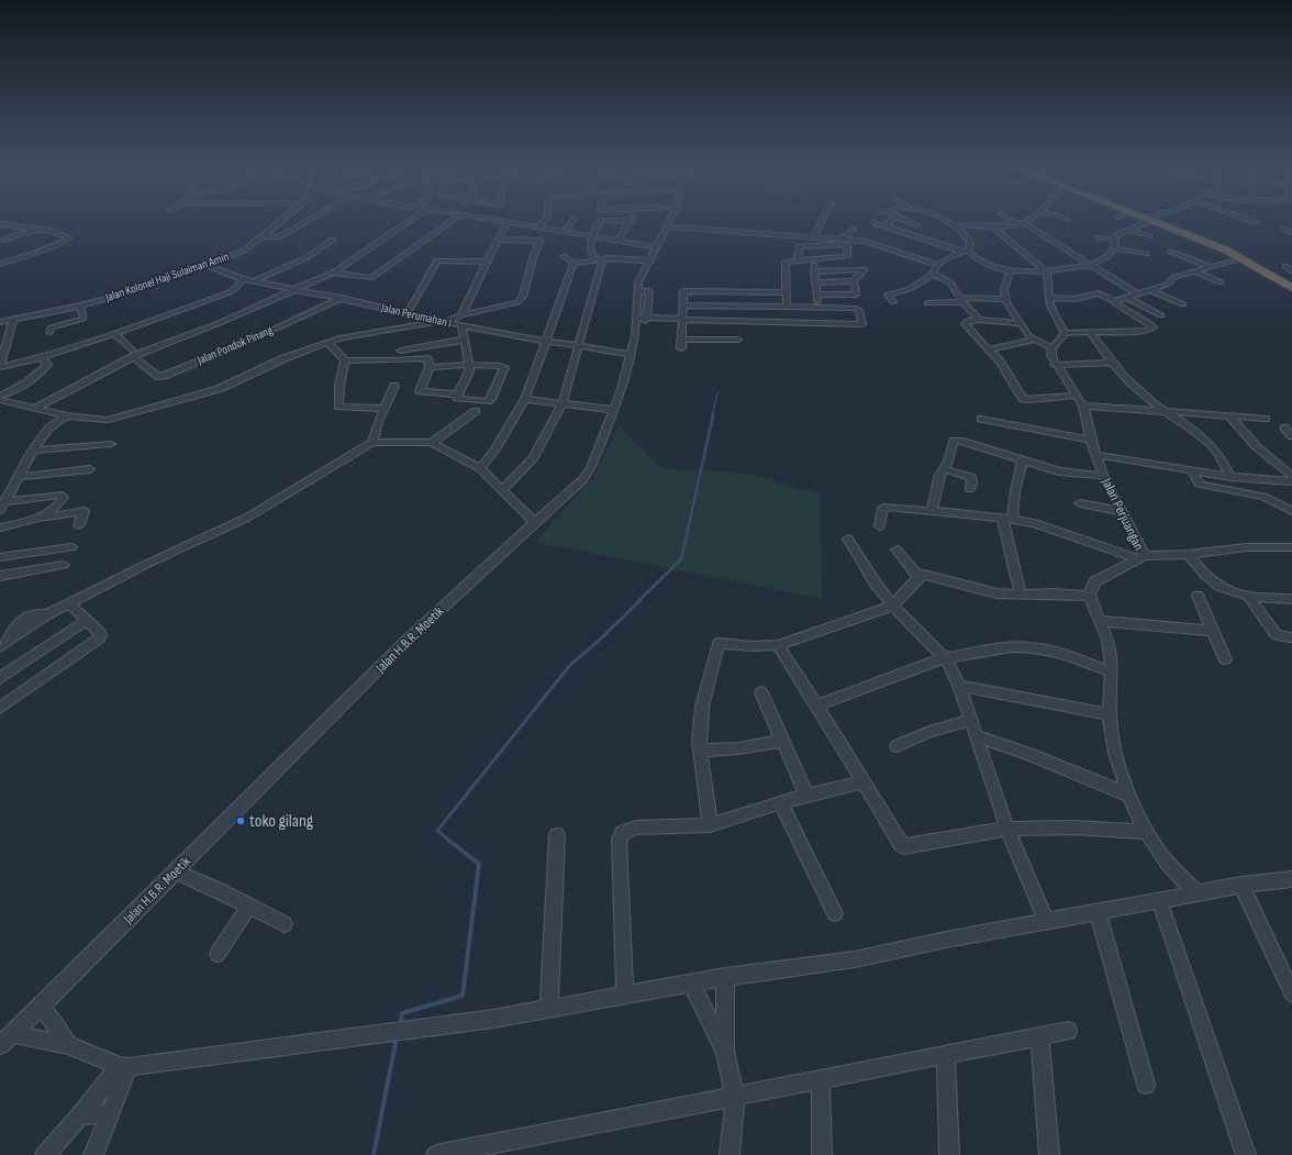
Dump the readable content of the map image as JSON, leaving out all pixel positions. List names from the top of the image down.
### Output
{
  "streets": {
    "street": [
      "Jalan Kolonel Haji Sulaiman Amin",
      "Jalan Perumahan I",
      "Jalan Pondok Pinang",
      "Jalan Perjuangan",
      "Jalan H.B.R. Moetik"
    ]
  },
  "crossings": [
    ["Jalan Kolonel Haji Sulaiman Amin", "Jalan Perumahan I"],
    ["Jalan Perumahan I", "Jalan Pondok Pinang"],
    ["Jalan Perumahan I", "Jalan H.B.R. Moetik"]
  ],
  "places": ["toko gilang"]
}
